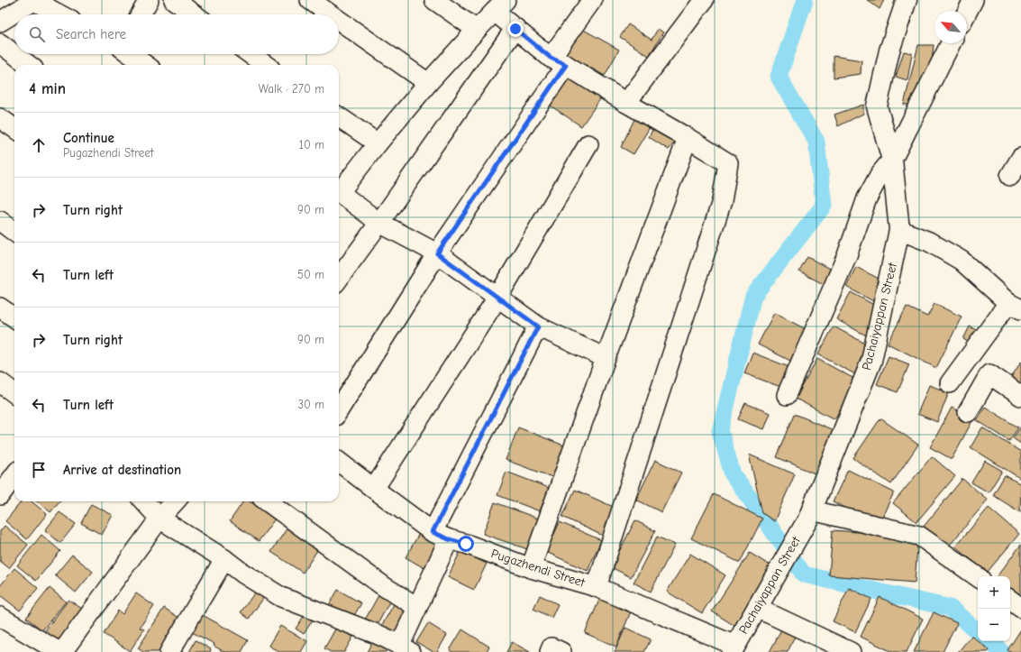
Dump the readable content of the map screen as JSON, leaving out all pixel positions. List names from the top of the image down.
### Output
{
  "streets": {
    "main road": ["Pachaiyappan Street"],
    "street": ["Pugazhendi Street"]
  },
  "crossings": [
    ["Pachaiyappan Street", "Pugazhendi Street"]
  ],
  "north": "top left",
  "page": {
    "search": "Search here",
    "heading": ["4 min", "Walk · 270 m"],
    "list": [
      ["Continue", "Pugazhendi Street", "10 m"],
      ["Turn right", "90 m"],
      ["Turn left", "50 m"],
      ["Turn right", "90 m"],
      ["Turn left", "30 m"],
      "Arrive at destination"
    ],
    "map_buttons": ["+", "−"]
  }
}
